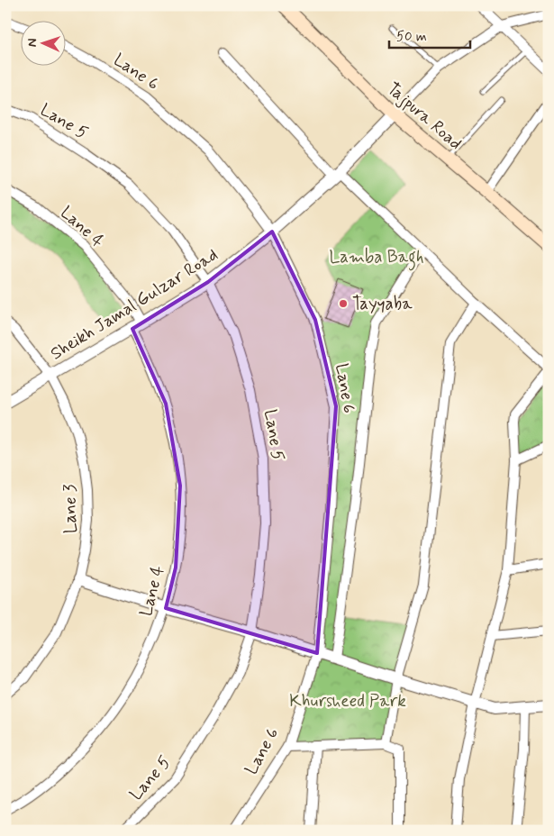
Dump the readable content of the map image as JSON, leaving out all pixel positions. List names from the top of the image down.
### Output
{
  "streets": {
    "main road": ["Tajpura Road"],
    "street": [
      "Lane 6",
      "Lane 5",
      "Lane 4",
      "Sheikh Jamal Gulzar Road",
      "Lane 3"
    ]
  },
  "crossings": [
    ["Lane 6", "Sheikh Jamal Gulzar Road"],
    ["Tajpura Road", "Sheikh Jamal Gulzar Road"],
    ["Lane 5", "Sheikh Jamal Gulzar Road"],
    ["Lane 4", "Sheikh Jamal Gulzar Road"],
    ["Sheikh Jamal Gulzar Road", "Lane 3"]
  ],
  "parks": ["Lamba Bagh", "Khursheed Park"],
  "places": ["Tayyaba"],
  "scale_bar": "50 m",
  "north": "left"
}
